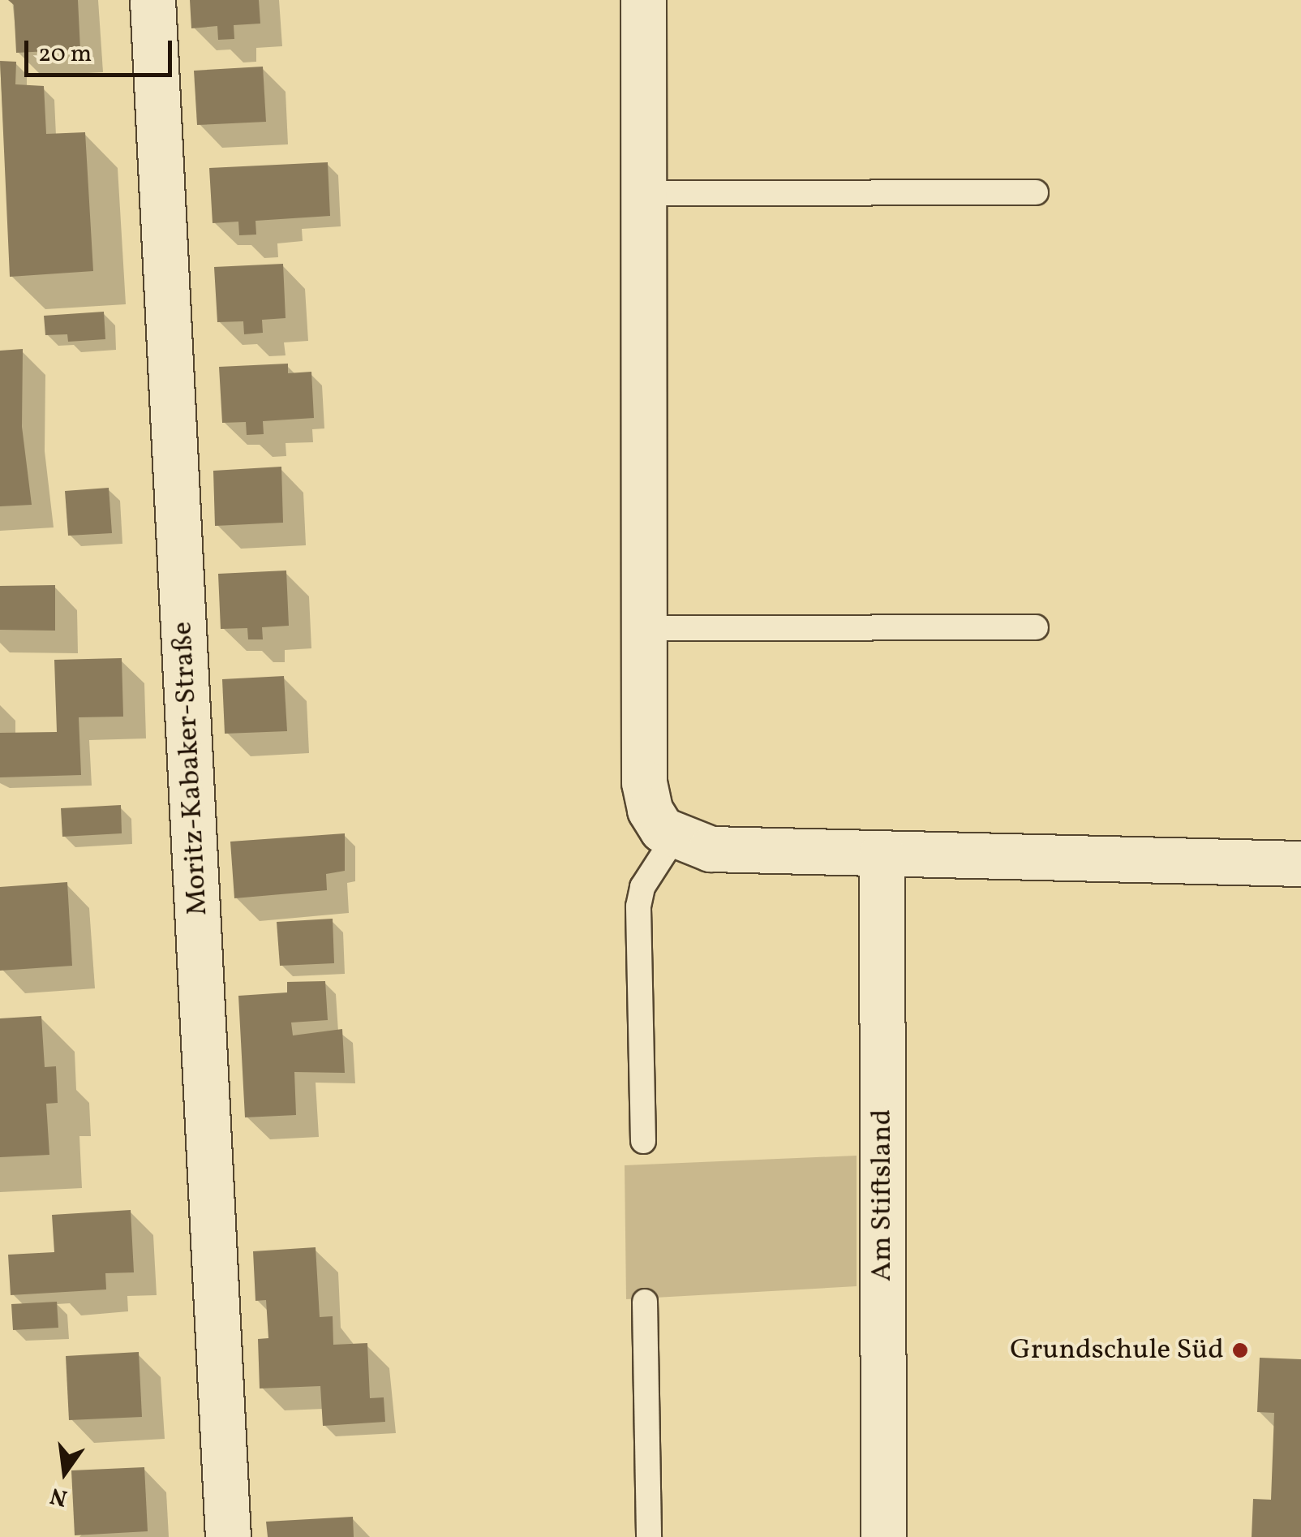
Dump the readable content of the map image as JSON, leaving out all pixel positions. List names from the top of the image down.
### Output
{
  "streets": {
    "street": ["Moritz-Kabaker-Straße", "Am Stiftsland"]
  },
  "places": ["Grundschule Süd"],
  "scale_bar": "20 m",
  "north": "bottom"
}
